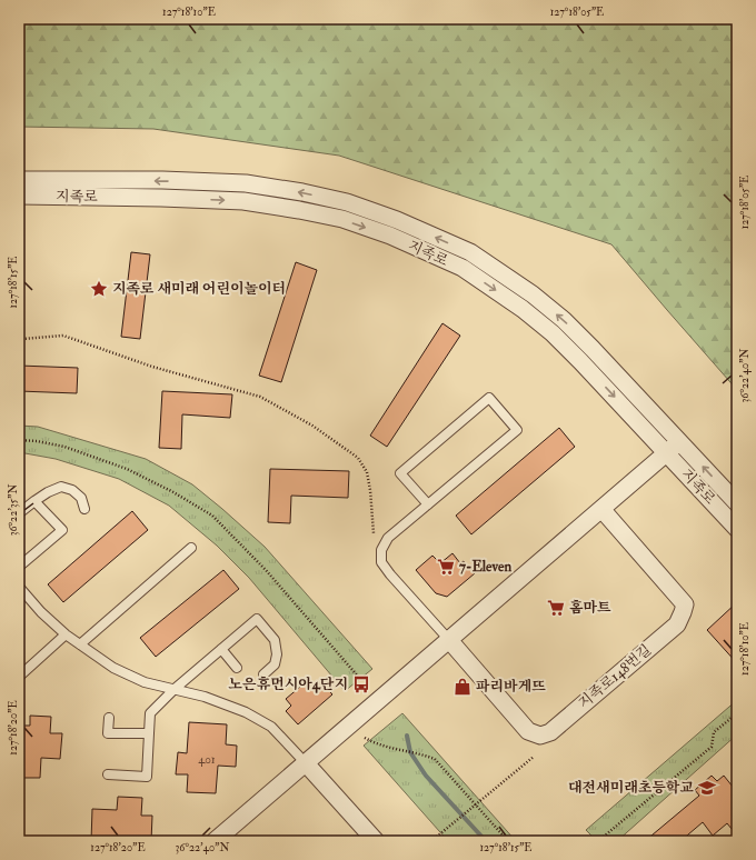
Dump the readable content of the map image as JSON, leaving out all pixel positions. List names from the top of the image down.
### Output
{
  "streets": {
    "street": ["지족로", "지족로148번길"]
  },
  "places": {
    "place": ["지족로 새미래 어린이놀이터"],
    "supermarket": ["7-Eleven", "홈마트"],
    "bus stop": ["노은휴먼시아4단지"],
    "shop": ["파리바게뜨"],
    "school or university": ["대전새미래초등학교"]
  },
  "house_numbers": ["401"],
  "coordinates": [
    "127°18'10\"E",
    "127°18'05\"E",
    "127°18'15\"E",
    "36°22'40\"N",
    "36°22'35\"N",
    "127°18'20\"E"
  ]
}
